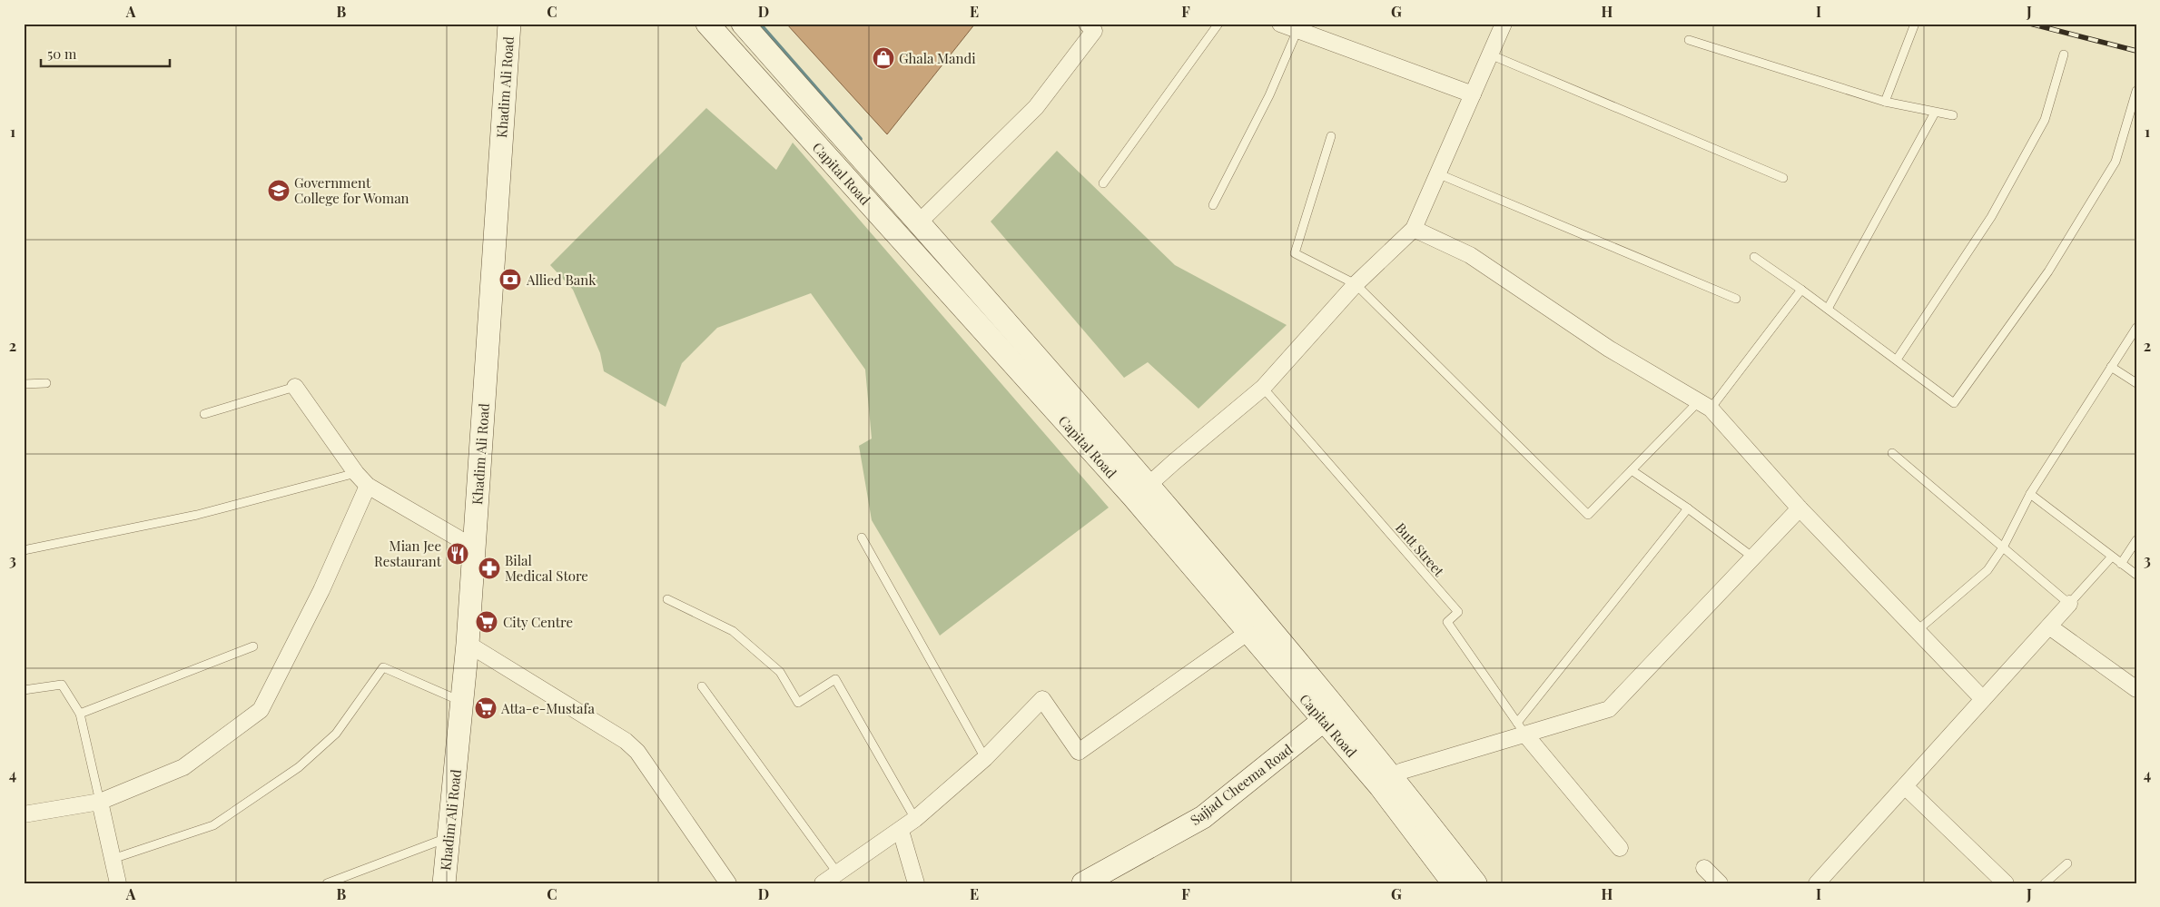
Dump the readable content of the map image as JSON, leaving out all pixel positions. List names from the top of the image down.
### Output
{
  "streets": {
    "street": ["Khadim Ali Road", "Capital Road", "Sajjad Cheema Road"],
    "lane": ["Butt Street"]
  },
  "crossings": [
    ["Capital Road", "Sajjad Cheema Road"]
  ],
  "places": {
    "shop": ["Ghala Mandi"],
    "school or university": ["Government College for Woman"],
    "bank": ["Allied Bank"],
    "restaurant": ["Mian Jee Restaurant"],
    "pharmacy": ["Bilal Medical Store"],
    "supermarket": ["City Centre", "Atta-e-Mustafa"]
  },
  "scale_bar": "50 m",
  "grid": {
    "columns": [
      "A",
      "B",
      "C",
      "D",
      "E",
      "F",
      "G",
      "H",
      "I",
      "J"
    ],
    "rows": [
      "1",
      "2",
      "3",
      "4"
    ]
  }
}
